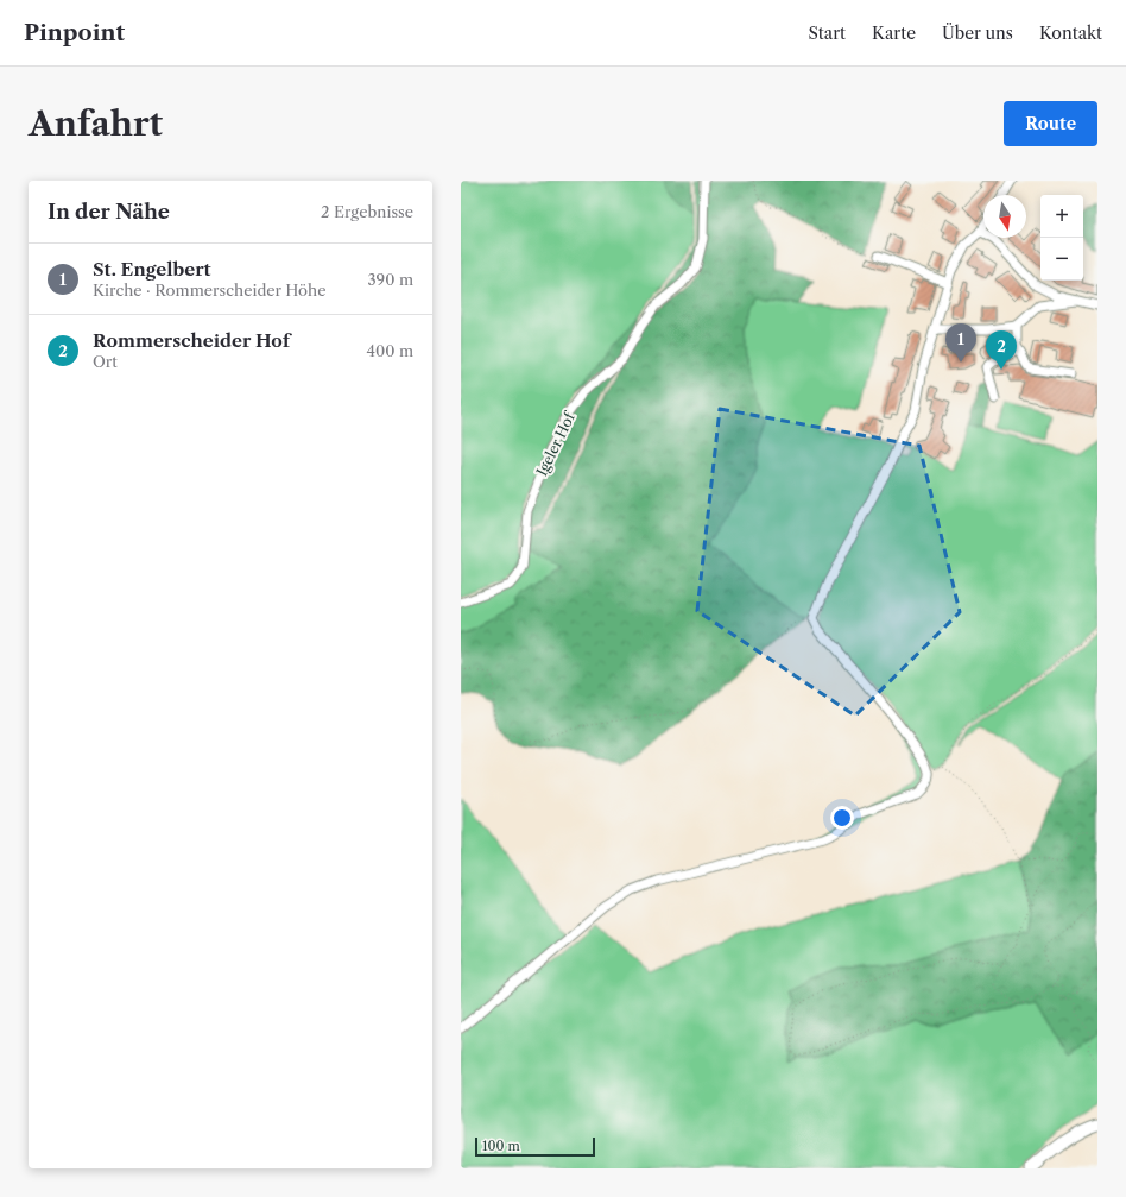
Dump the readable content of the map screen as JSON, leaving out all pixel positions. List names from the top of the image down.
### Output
{
  "streets": {
    "street": ["Igeler Hof"]
  },
  "scale_bar": "100 m",
  "north": "bottom",
  "page": {
    "header": "Pinpoint",
    "nav": [
      "Start",
      "Karte",
      "Über uns",
      "Kontakt"
    ],
    "buttons": "Route",
    "title": "Anfahrt",
    "heading": ["In der Nähe", "2 Ergebnisse"],
    "map_buttons": ["+", "−"],
    "list": [
      {
        "mark": "1",
        "name": "St. Engelbert",
        "note": "Kirche · Rommerscheider Höhe",
        "value": "390 m"
      },
      {
        "mark": "2",
        "name": "Rommerscheider Hof",
        "note": "Ort",
        "value": "400 m"
      }
    ],
    "pins": ["1", "2"],
    "scale": "100 m"
  }
}
